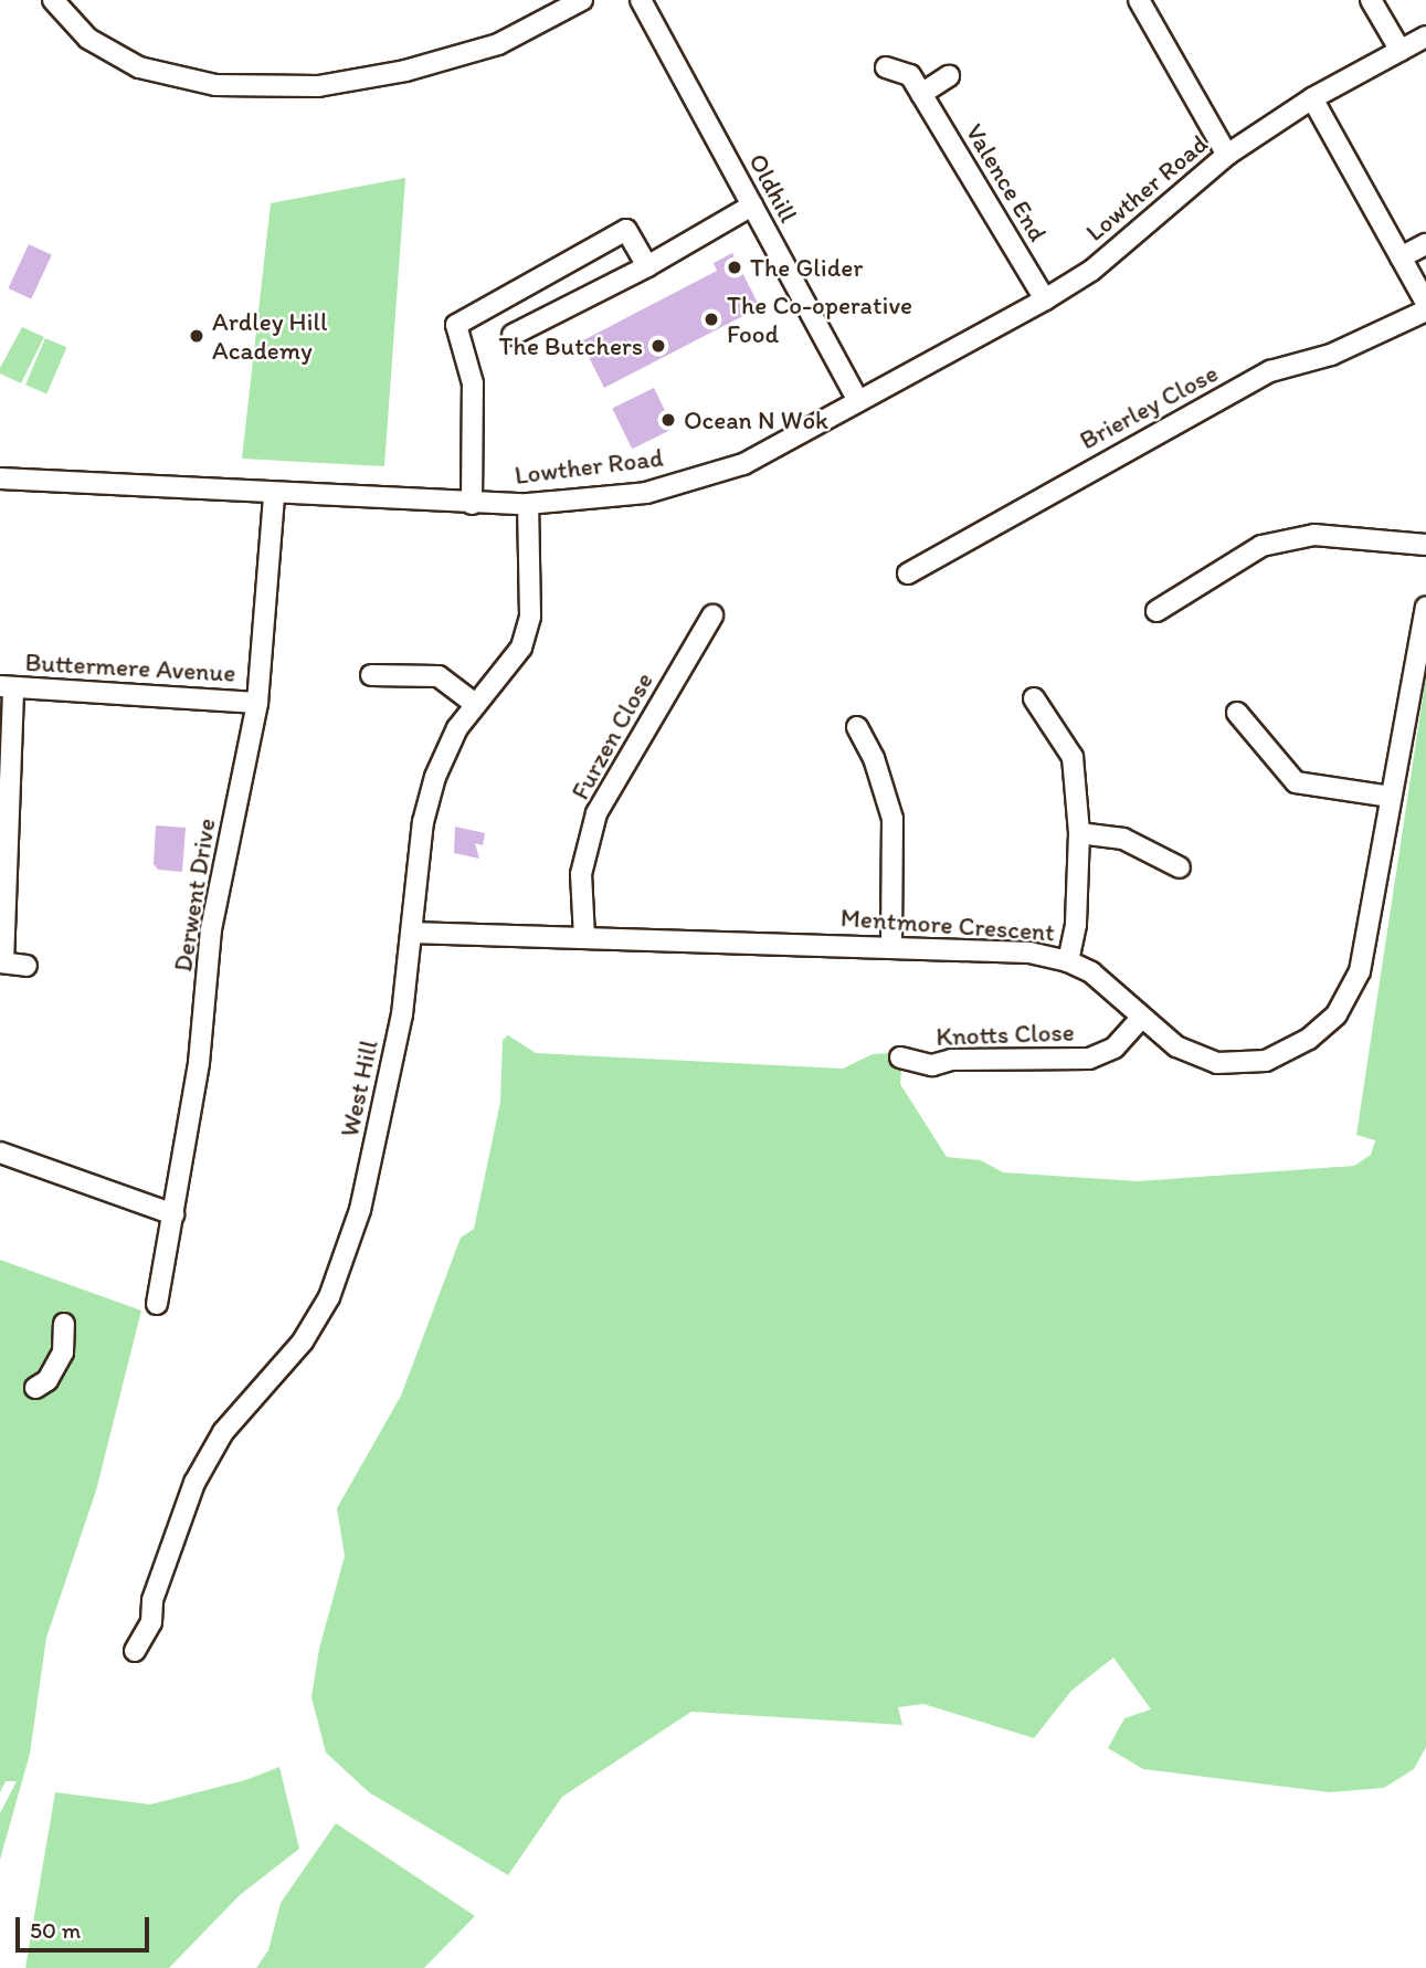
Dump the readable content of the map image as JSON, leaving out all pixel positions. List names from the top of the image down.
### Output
{
  "streets": {
    "street": [
      "Valence End",
      "Oldhill",
      "Lowther Road",
      "Brierley Close",
      "Buttermere Avenue",
      "Furzen Close",
      "Derwent Drive",
      "Mentmore Crescent",
      "Knotts Close",
      "West Hill"
    ]
  },
  "crossings": [
    ["Valence End", "Lowther Road"],
    ["Oldhill", "Lowther Road"],
    ["Lowther Road", "Derwent Drive"],
    ["Lowther Road", "West Hill"],
    ["Buttermere Avenue", "Derwent Drive"],
    ["Furzen Close", "Mentmore Crescent"],
    ["Mentmore Crescent", "Knotts Close"],
    ["Mentmore Crescent", "West Hill"]
  ],
  "places": [
    "The Glider",
    "The Co-operative Food",
    "Ardley Hill Academy",
    "The Butchers",
    "Ocean N Wok"
  ],
  "scale_bar": "50 m"
}
